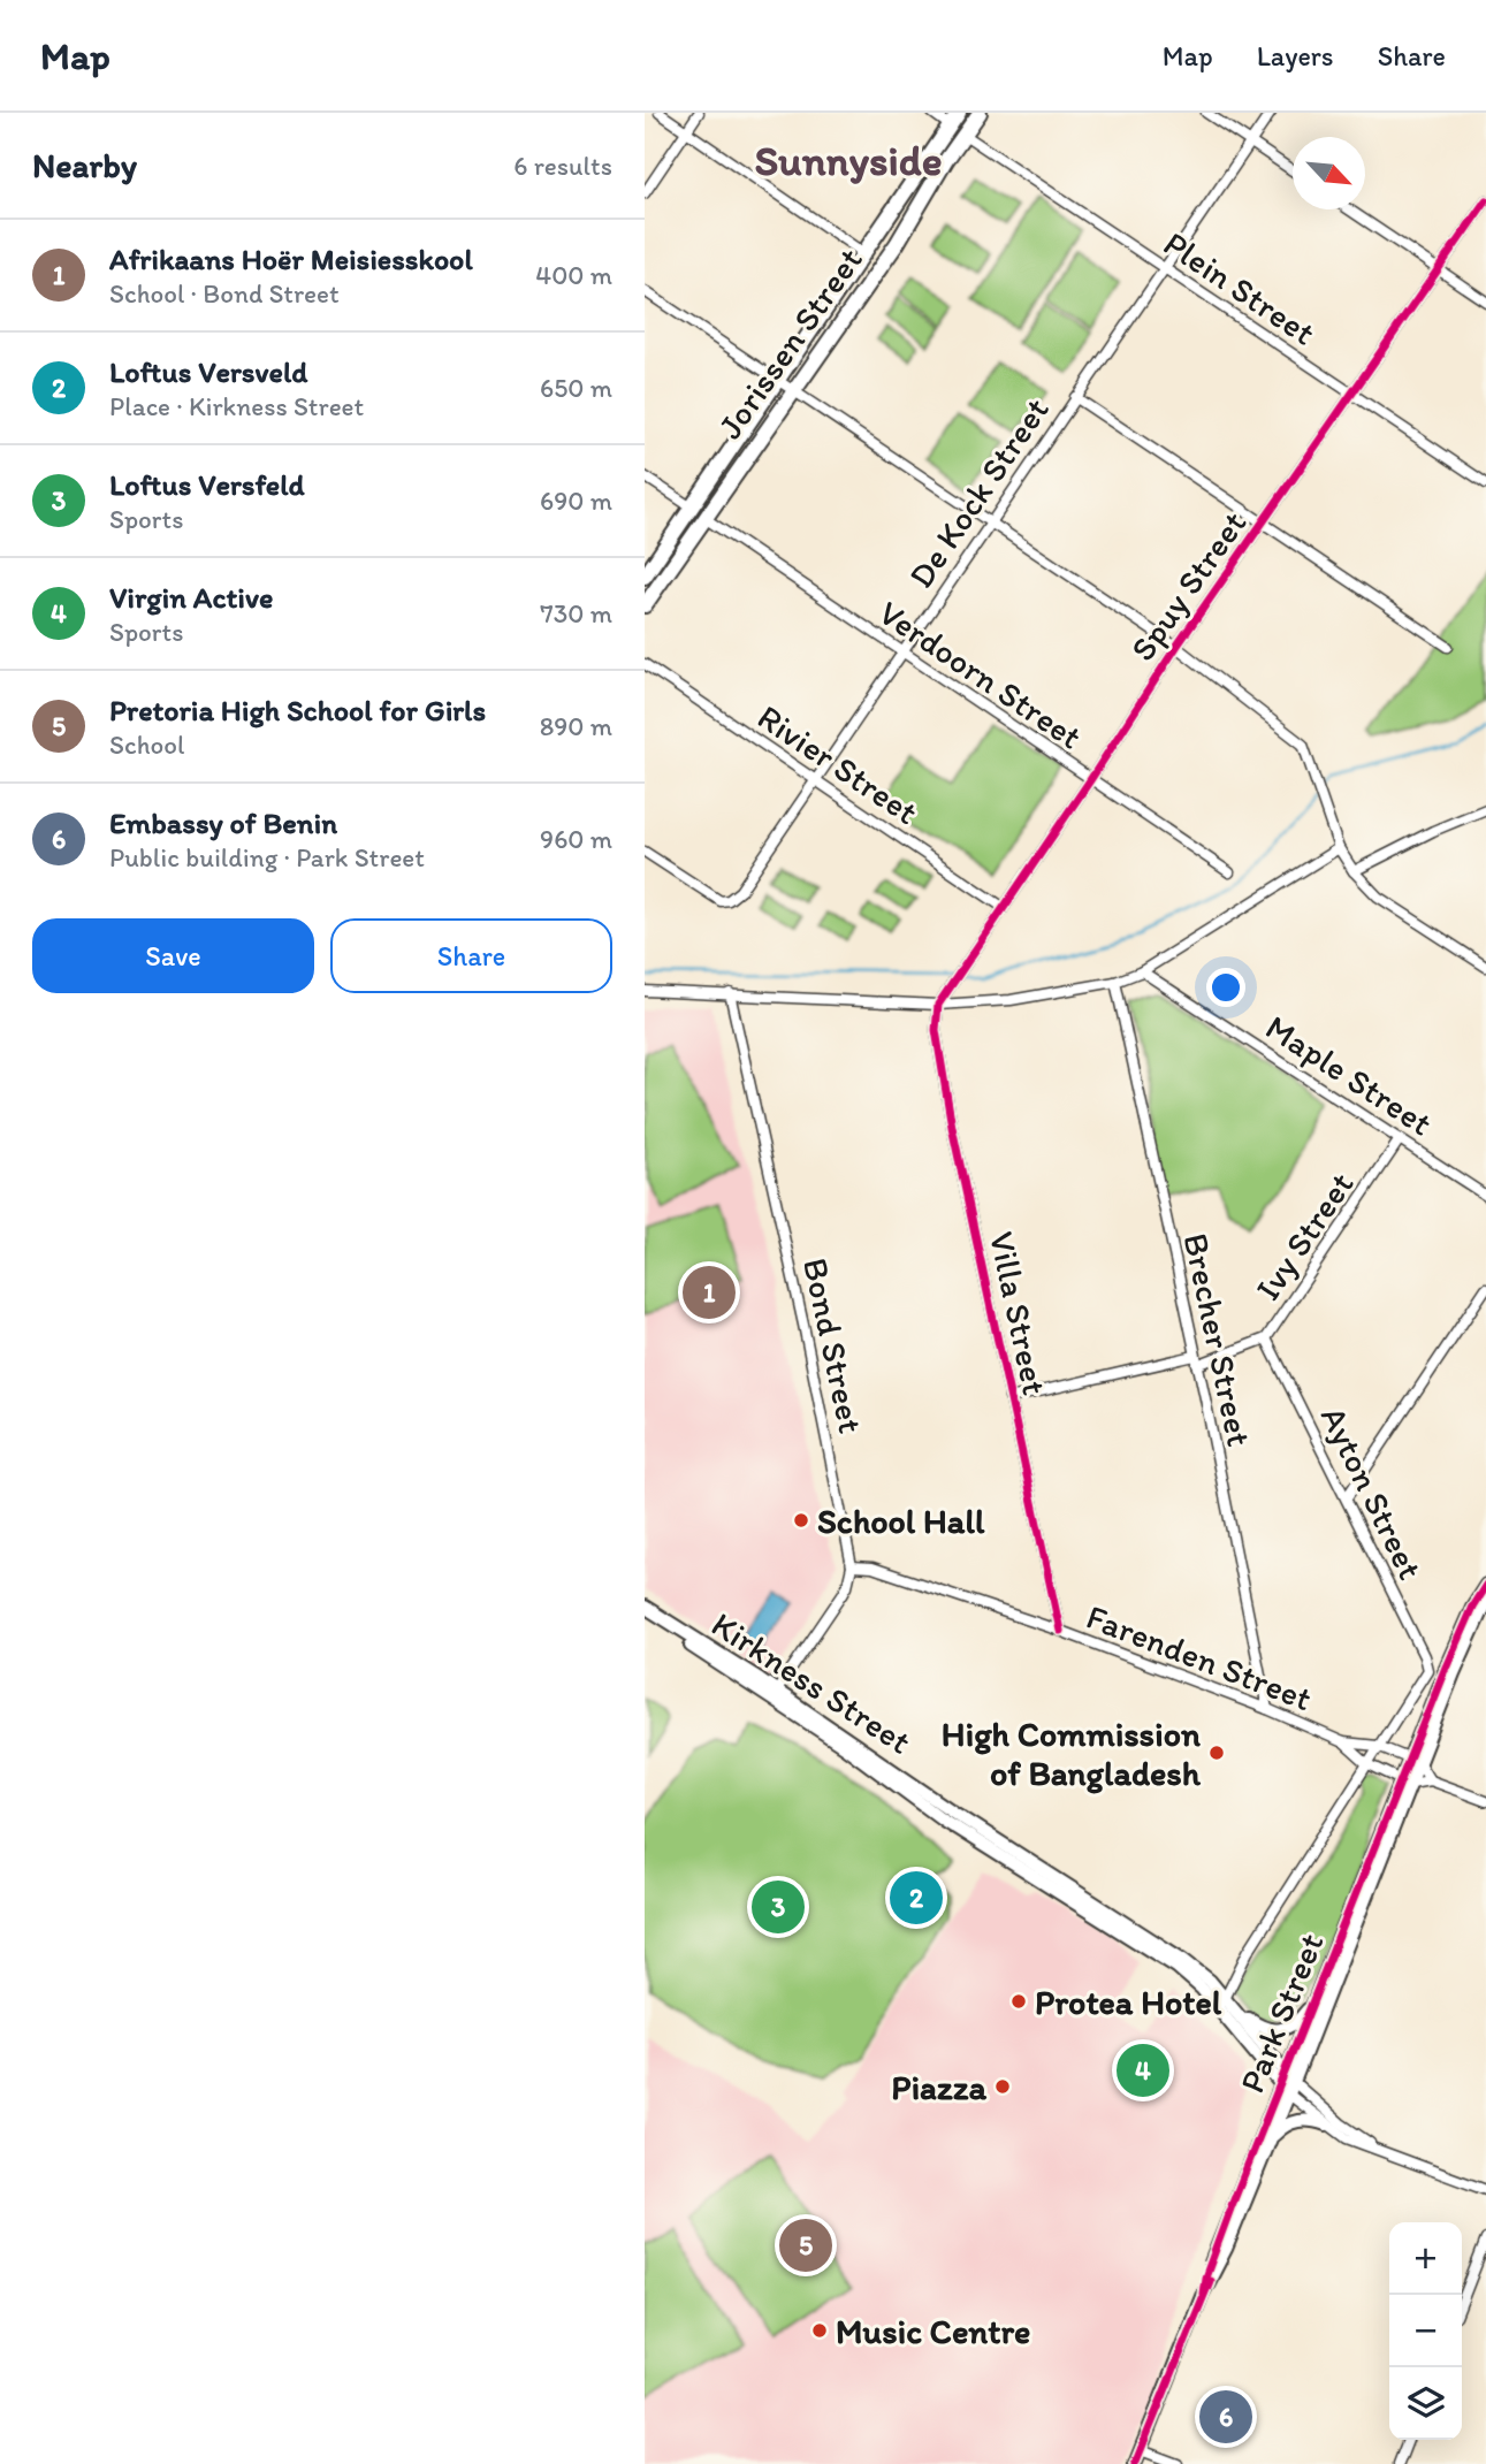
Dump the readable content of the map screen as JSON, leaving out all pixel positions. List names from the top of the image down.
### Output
{
  "streets": {
    "main road": ["Jorissen Street"],
    "street": [
      "Plein Street",
      "De Kock Street",
      "Spuy Street",
      "Verdoorn Street",
      "Rivier Street",
      "Maple Street",
      "Ivy Street",
      "Villa Street",
      "Brecher Street",
      "Bond Street",
      "Ayton Street",
      "Farenden Street",
      "Kirkness Street",
      "Park Street"
    ]
  },
  "crossings": [
    ["Plein Street", "Jorissen Street"],
    ["Plein Street", "De Kock Street"],
    ["Plein Street", "Spuy Street"],
    ["Jorissen Street", "Verdoorn Street"],
    ["De Kock Street", "Verdoorn Street"],
    ["De Kock Street", "Rivier Street"],
    ["Spuy Street", "Verdoorn Street"],
    ["Spuy Street", "Rivier Street"],
    ["Spuy Street", "Villa Street"],
    ["Maple Street", "Ivy Street"],
    ["Ivy Street", "Villa Street"],
    ["Ivy Street", "Brecher Street"],
    ["Ivy Street", "Ayton Street"],
    ["Villa Street", "Farenden Street"],
    ["Brecher Street", "Farenden Street"],
    ["Bond Street", "Farenden Street"],
    ["Ayton Street", "Park Street"],
    ["Farenden Street", "Park Street"],
    ["Kirkness Street", "Park Street"]
  ],
  "districts": ["Sunnyside"],
  "places": [
    "School Hall",
    "High Commission of Bangladesh",
    "Protea Hotel",
    "Piazza",
    "Music Centre"
  ],
  "north": "bottom right",
  "page": {
    "header": "Map",
    "nav": ["Map", "Layers", "Share"],
    "heading": ["Nearby", "6 results"],
    "list": [
      {
        "mark": "1",
        "name": "Afrikaans Hoër Meisiesskool",
        "note": "School · Bond Street",
        "value": "400 m"
      },
      {
        "mark": "2",
        "name": "Loftus Versveld",
        "note": "Place · Kirkness Street",
        "value": "650 m"
      },
      {
        "mark": "3",
        "name": "Loftus Versfeld",
        "note": "Sports",
        "value": "690 m"
      },
      {
        "mark": "4",
        "name": "Virgin Active",
        "note": "Sports",
        "value": "730 m"
      },
      {
        "mark": "5",
        "name": "Pretoria High School for Girls",
        "note": "School",
        "value": "890 m"
      },
      {
        "mark": "6",
        "name": "Embassy of Benin",
        "note": "Public building · Park Street",
        "value": "960 m"
      }
    ],
    "buttons": ["Save", "Share"],
    "pins": [
      "1",
      "2",
      "3",
      "4",
      "5",
      "6"
    ],
    "map_buttons": ["+", "−"]
  }
}
